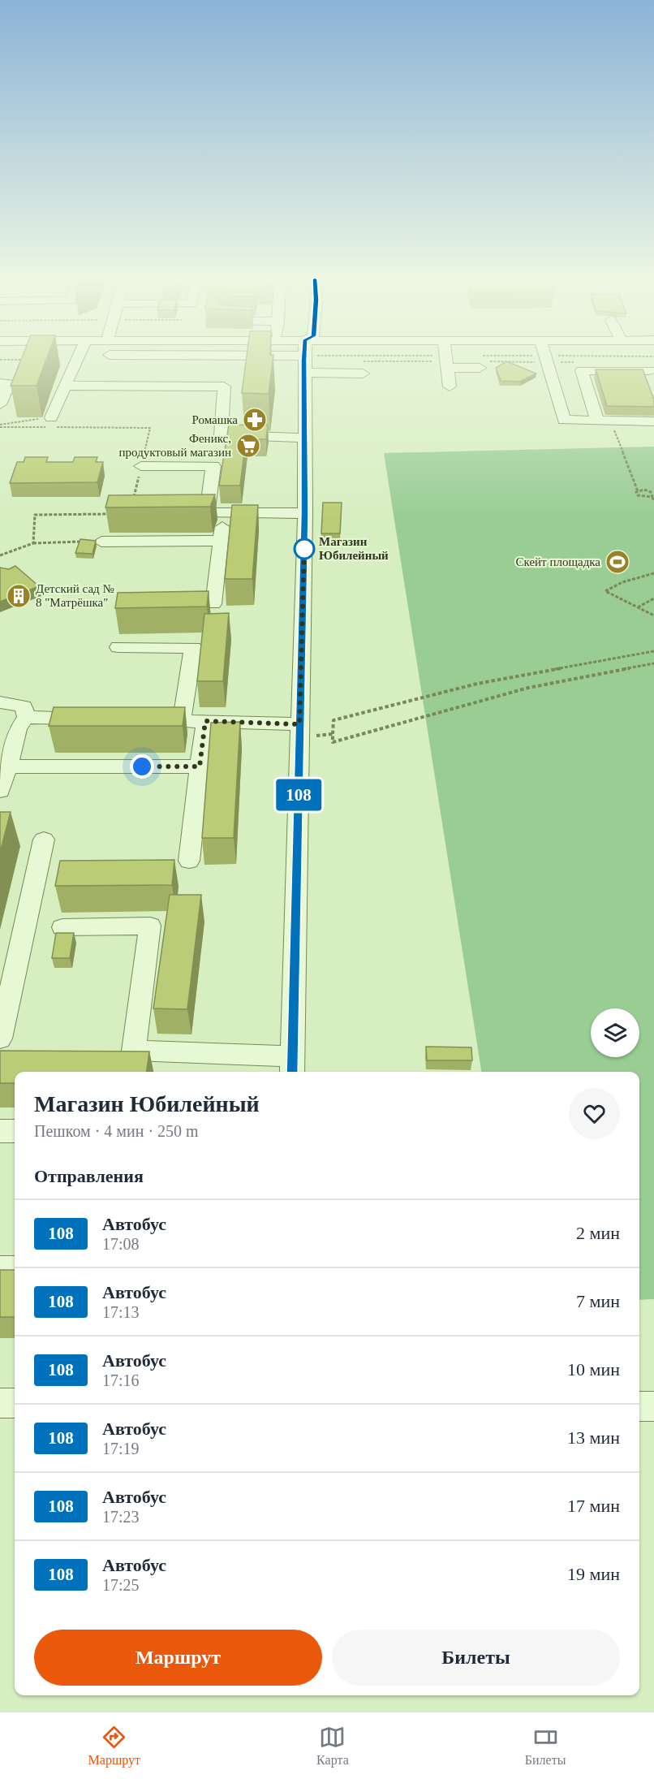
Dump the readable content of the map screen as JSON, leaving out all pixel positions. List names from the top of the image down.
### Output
{
  "places": {
    "pharmacy": ["Ромашка"],
    "supermarket": ["Феникс, продуктовый магазин"],
    "other": ["Магазин Юбилейный"],
    "sports": ["Скейт площадка"],
    "building": ["Детский сад № 8 \"Матрёшка\""]
  },
  "lines": ["bus line 108"],
  "page": {
    "on_map": "108",
    "heading": [
      ["Магазин Юбилейный", "Пешком · 4 мин · 250 m"],
      "Отправления"
    ],
    "list": [
      {
        "mark": "108",
        "name": "Автобус",
        "note": "17:08",
        "value": "2 мин"
      },
      {
        "mark": "108",
        "name": "Автобус",
        "note": "17:13",
        "value": "7 мин"
      },
      {
        "mark": "108",
        "name": "Автобус",
        "note": "17:16",
        "value": "10 мин"
      },
      {
        "mark": "108",
        "name": "Автобус",
        "note": "17:19",
        "value": "13 мин"
      },
      {
        "mark": "108",
        "name": "Автобус",
        "note": "17:23",
        "value": "17 мин"
      },
      {
        "mark": "108",
        "name": "Автобус",
        "note": "17:25",
        "value": "19 мин"
      }
    ],
    "buttons": ["Маршрут", "Билеты"],
    "tabs": ["Маршрут", "Карта", "Билеты"]
  }
}
